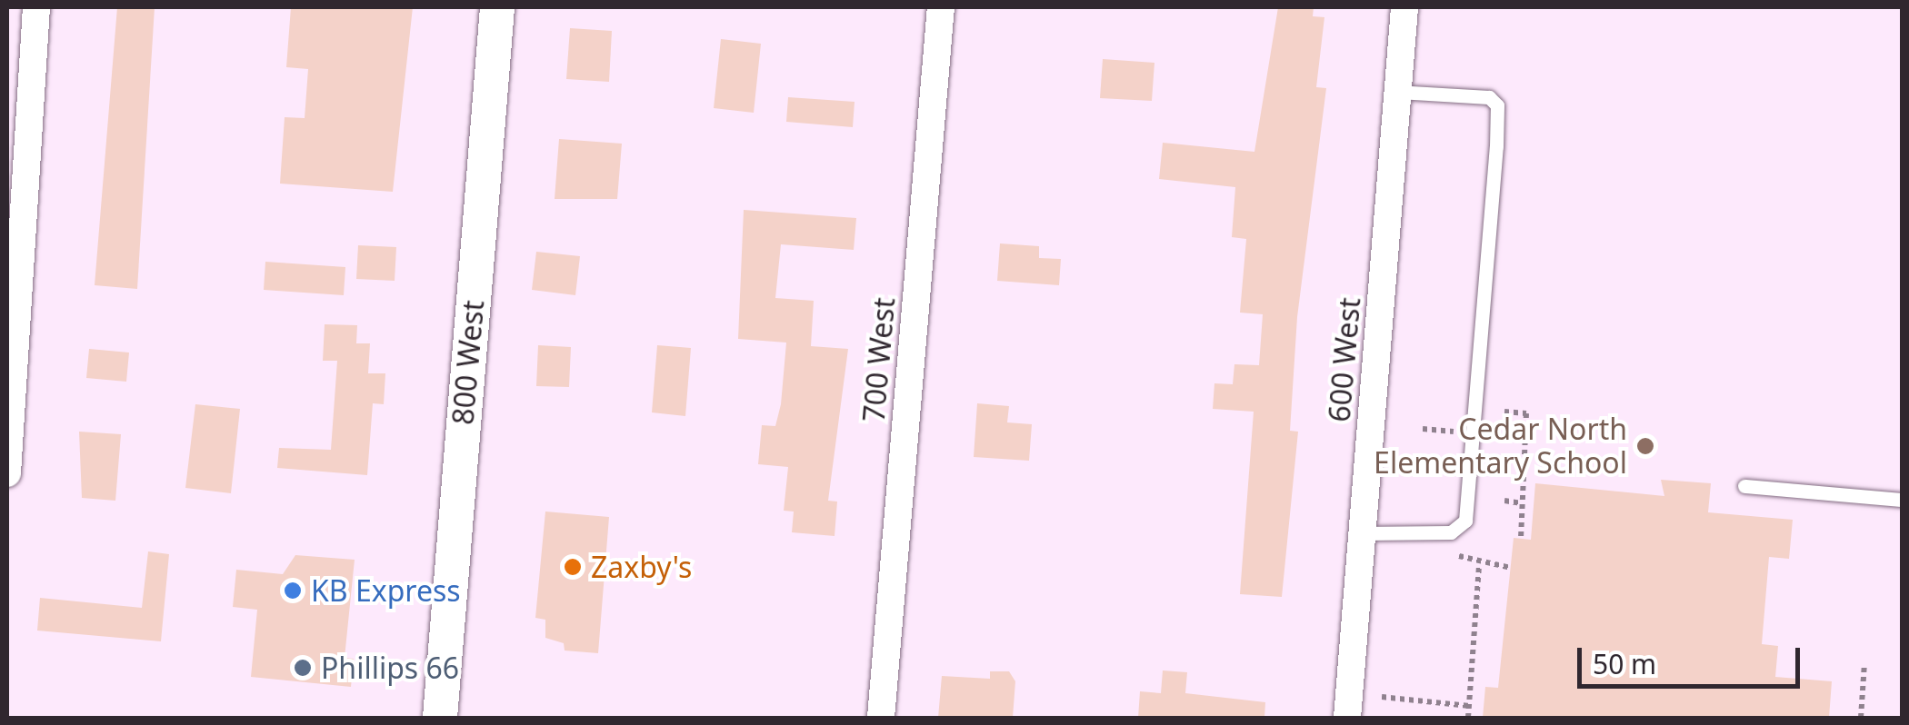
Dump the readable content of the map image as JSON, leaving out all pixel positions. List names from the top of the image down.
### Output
{
  "streets": {
    "street": ["700 West", "600 West", "800 West"]
  },
  "places": [
    "Cedar North Elementary School",
    "Zaxby's",
    "KB Express",
    "Phillips 66"
  ],
  "scale_bar": "50 m"
}
